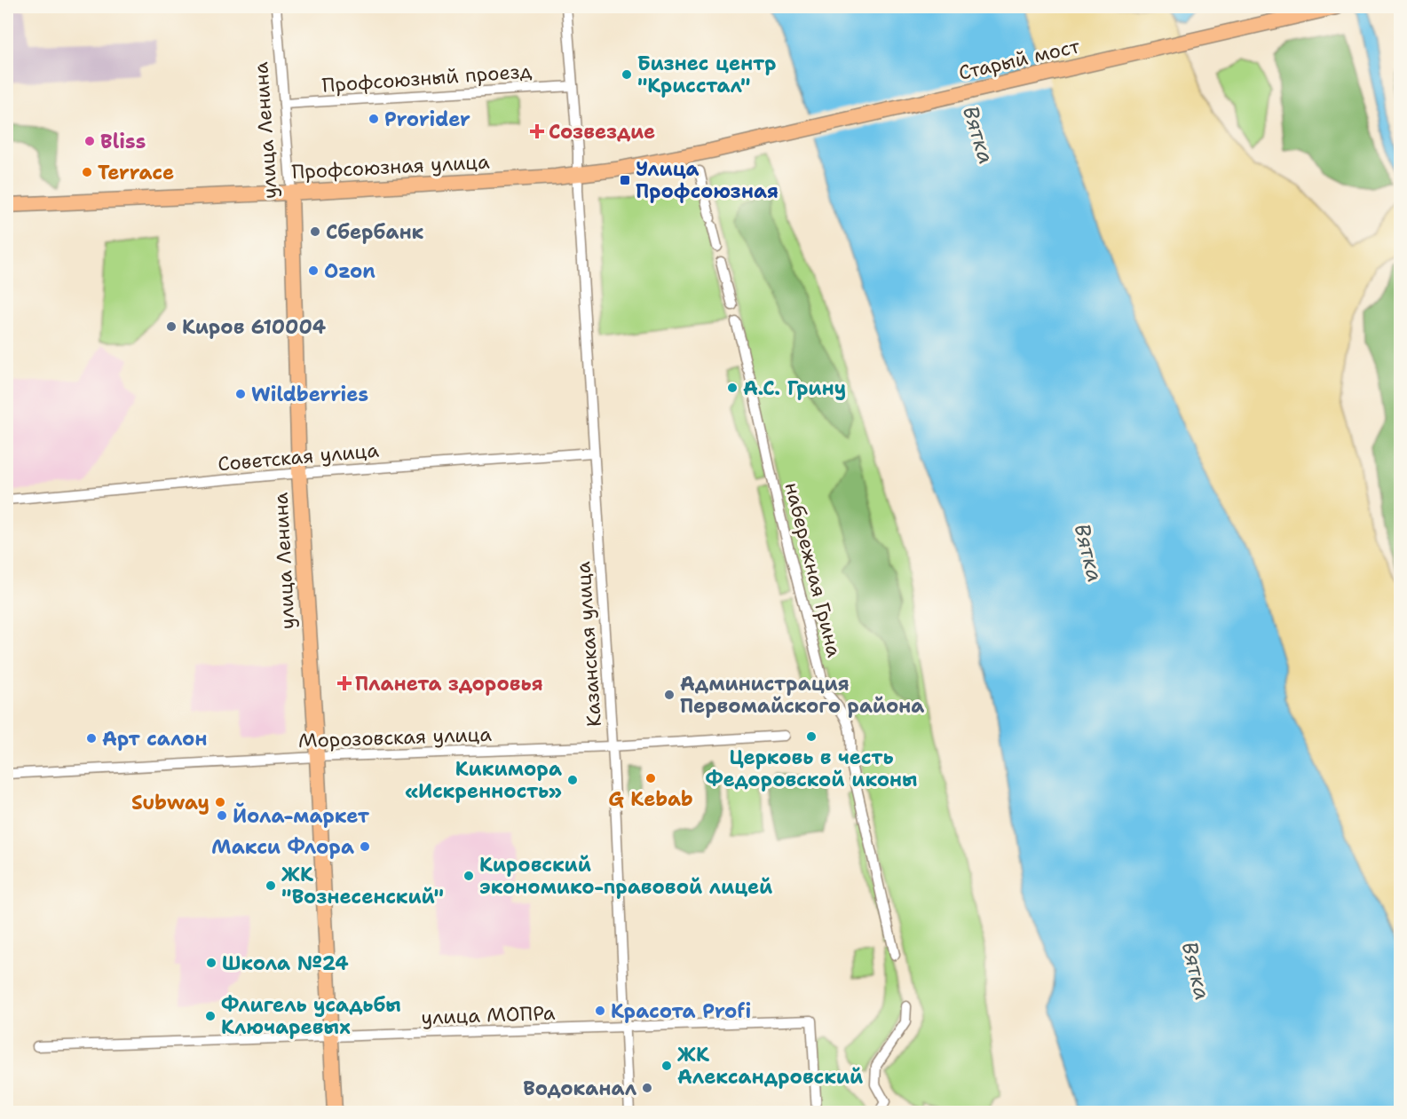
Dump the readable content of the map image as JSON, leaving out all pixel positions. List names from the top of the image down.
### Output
{
  "streets": {
    "main road": ["Старый мост", "улица Ленина", "Профсоюзная улица"],
    "street": [
      "Профсоюзный проезд",
      "Советская улица",
      "набережная Грина",
      "Казанская улица",
      "Морозовская улица",
      "улица МОПРа"
    ]
  },
  "crossings": [
    ["Старый мост", "Профсоюзная улица"],
    ["Профсоюзный проезд", "улица Ленина"],
    ["Профсоюзный проезд", "Казанская улица"],
    ["улица Ленина", "Профсоюзная улица"],
    ["улица Ленина", "Советская улица"],
    ["улица Ленина", "Морозовская улица"],
    ["улица Ленина", "улица МОПРа"],
    ["Профсоюзная улица", "Казанская улица"],
    ["Советская улица", "Казанская улица"],
    ["Казанская улица", "Морозовская улица"],
    ["Казанская улица", "улица МОПРа"]
  ],
  "water": ["Вятка"],
  "places": {
    "other": [
      "Бизнес центр \"Крисстал\"",
      "Prorider",
      "Bliss",
      "Terrace",
      "Сбербанк",
      "Ozon",
      "Киров 610004",
      "А.С. Грину",
      "Wildberries",
      "Администрация Первомайского района",
      "Церковь в честь Федоровской иконы",
      "Арт салон",
      "G Kebab",
      "Кикимора «Искренность»",
      "Subway",
      "Йола-маркет",
      "Макси Флора",
      "Кировский экономико-правовой лицей",
      "ЖК \"Вознесенский\"",
      "Школа №24",
      "Красота Profi",
      "Флигель усадьбы Ключаревых",
      "ЖК Александровский",
      "Водоканал"
    ],
    "health": ["Созвездие", "Планета здоровья"],
    "transit": ["Улица Профсоюзная"]
  }
}
